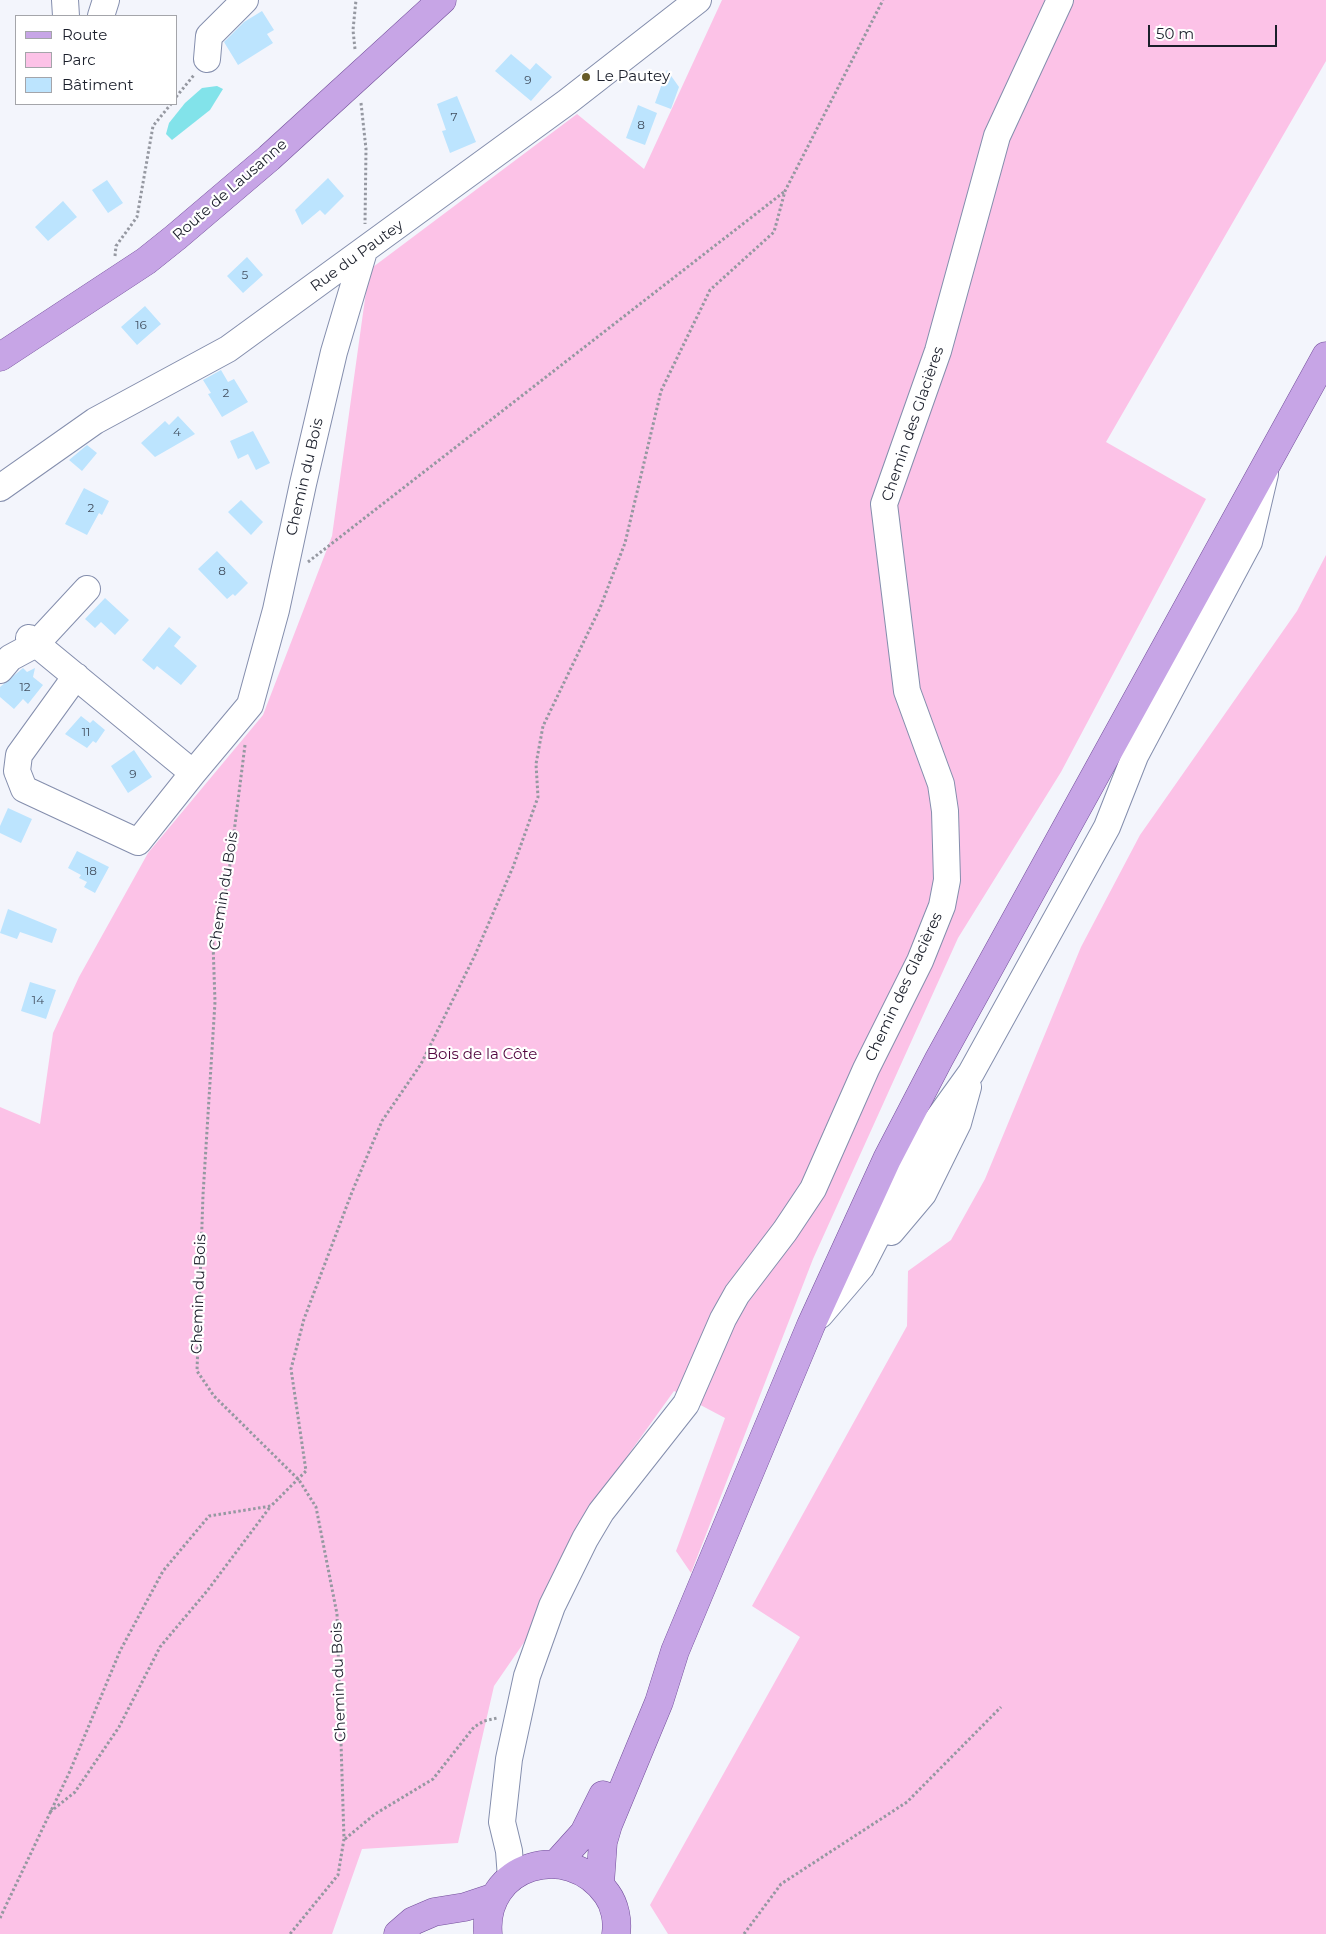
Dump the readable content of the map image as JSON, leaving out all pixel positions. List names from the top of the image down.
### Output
{
  "streets": {
    "main road": ["Route de Lausanne"],
    "street": ["Rue du Pautey", "Chemin des Glacières", "Chemin du Bois"]
  },
  "crossings": [
    ["Rue du Pautey", "Chemin du Bois"]
  ],
  "parks": ["Bois de la Côte"],
  "places": ["Le Pautey"],
  "house_numbers": [
    "9",
    "7",
    "8",
    "5",
    "16",
    "2",
    "4",
    "2",
    "8",
    "12",
    "11",
    "9",
    "18",
    "14"
  ],
  "legend": ["Route", "Parc", "Bâtiment"],
  "scale_bar": "50 m"
}
